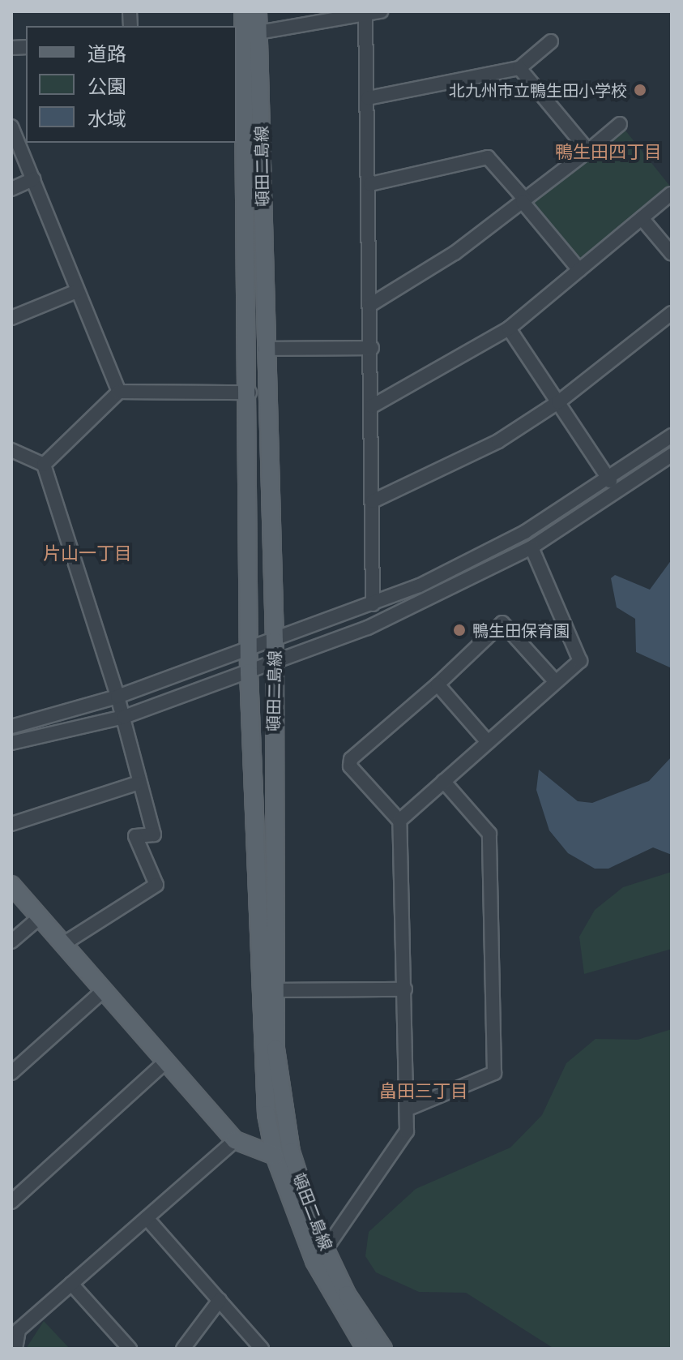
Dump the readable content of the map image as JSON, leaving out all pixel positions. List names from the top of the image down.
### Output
{
  "streets": {
    "main road": ["頓田二島線"]
  },
  "districts": ["鴨生田四丁目", "片山一丁目", "畠田三丁目"],
  "places": ["北九州市立鴨生田小学校", "鴨生田保育園"],
  "legend": ["道路", "公園", "水域"]
}
